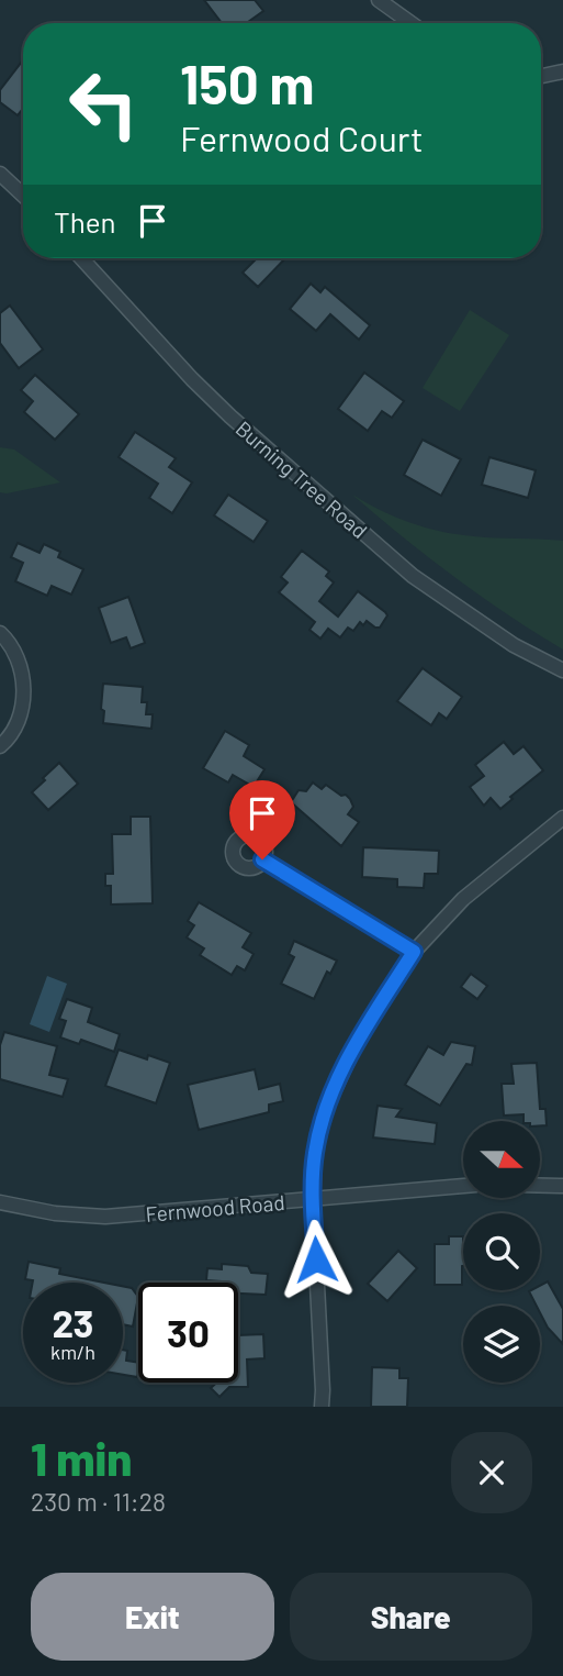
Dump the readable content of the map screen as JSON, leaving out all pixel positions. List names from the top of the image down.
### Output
{
  "streets": {
    "street": ["Burning Tree Road", "Fernwood Road"]
  },
  "north": "right",
  "page": {
    "turn": ["150 m", "Fernwood Court"],
    "then": "Then",
    "speed": "23 km/h",
    "limit": "30",
    "heading": ["1 min", "230 m · 11:28"],
    "buttons": ["Exit", "Share"]
  }
}
